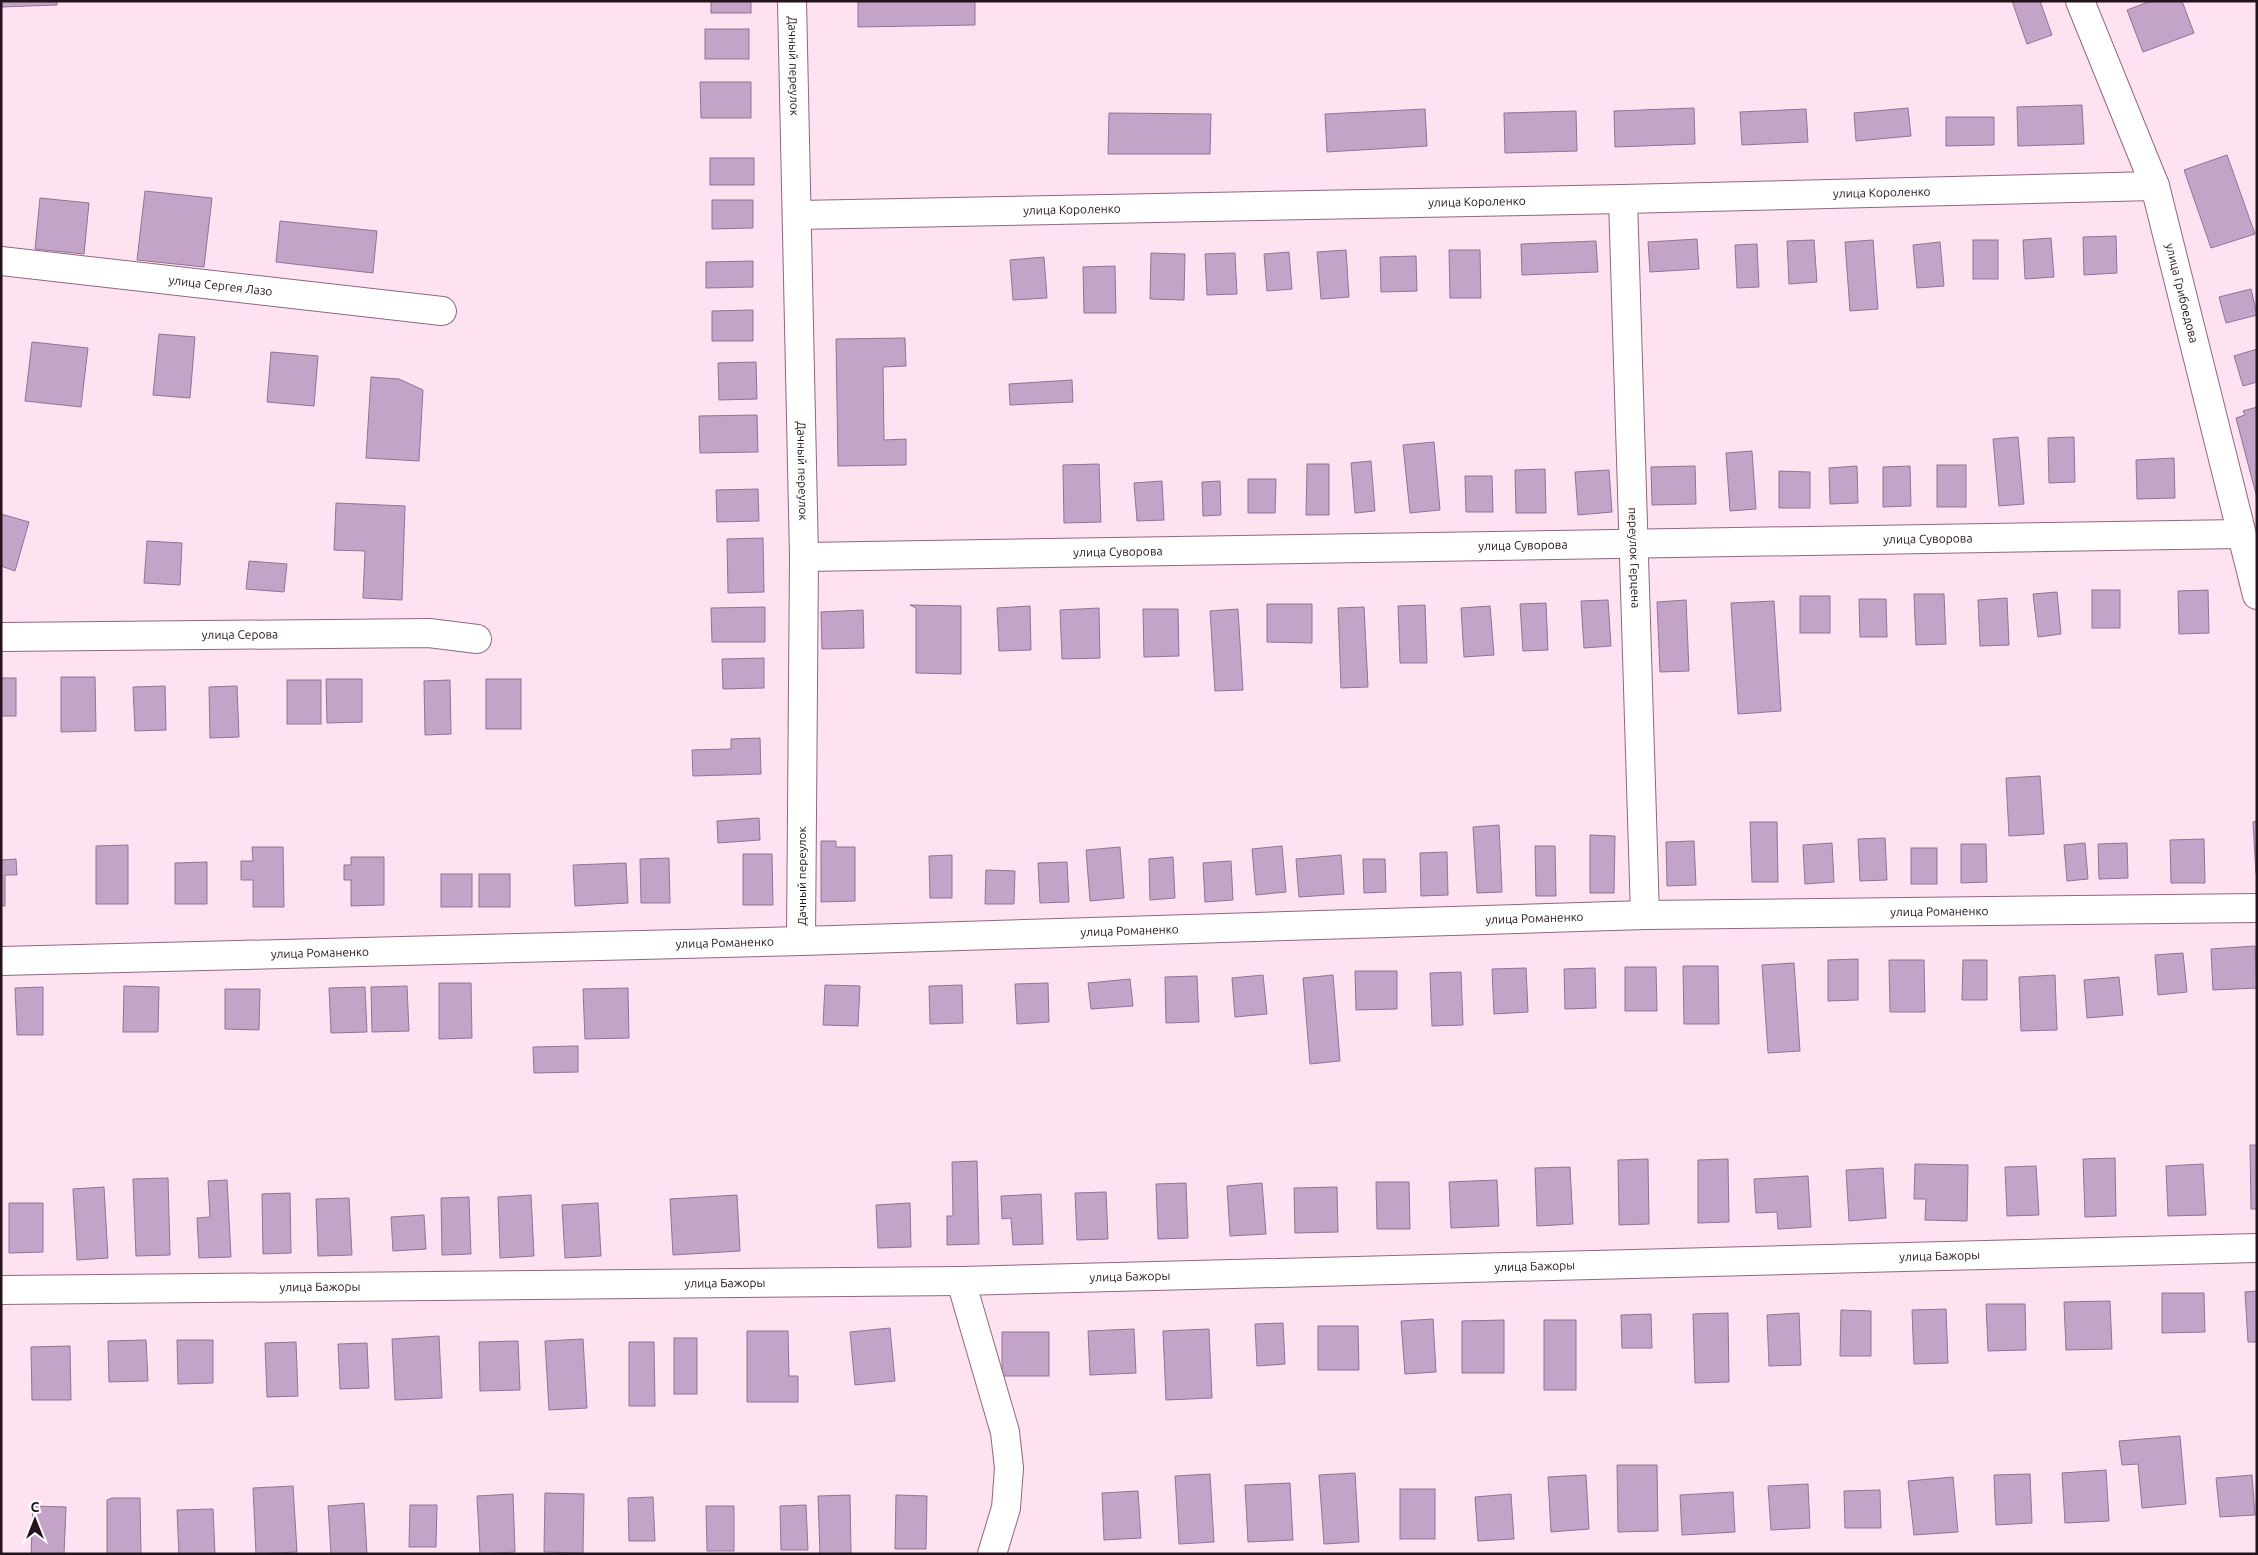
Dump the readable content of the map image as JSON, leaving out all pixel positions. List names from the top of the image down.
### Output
{
  "streets": {
    "street": [
      "Дачный переулок",
      "улица Короленко",
      "улица Сергея Лазо",
      "улица Грибоедова",
      "улица Суворова",
      "переулок Герцена",
      "улица Серова",
      "улица Романенко",
      "улица Бажоры"
    ]
  },
  "crossings": [
    ["Дачный переулок", "улица Короленко"],
    ["Дачный переулок", "улица Суворова"],
    ["Дачный переулок", "улица Романенко"],
    ["улица Короленко", "улица Грибоедова"],
    ["улица Короленко", "переулок Герцена"],
    ["улица Грибоедова", "улица Суворова"],
    ["улица Суворова", "переулок Герцена"],
    ["переулок Герцена", "улица Романенко"]
  ],
  "north": "top"
}
